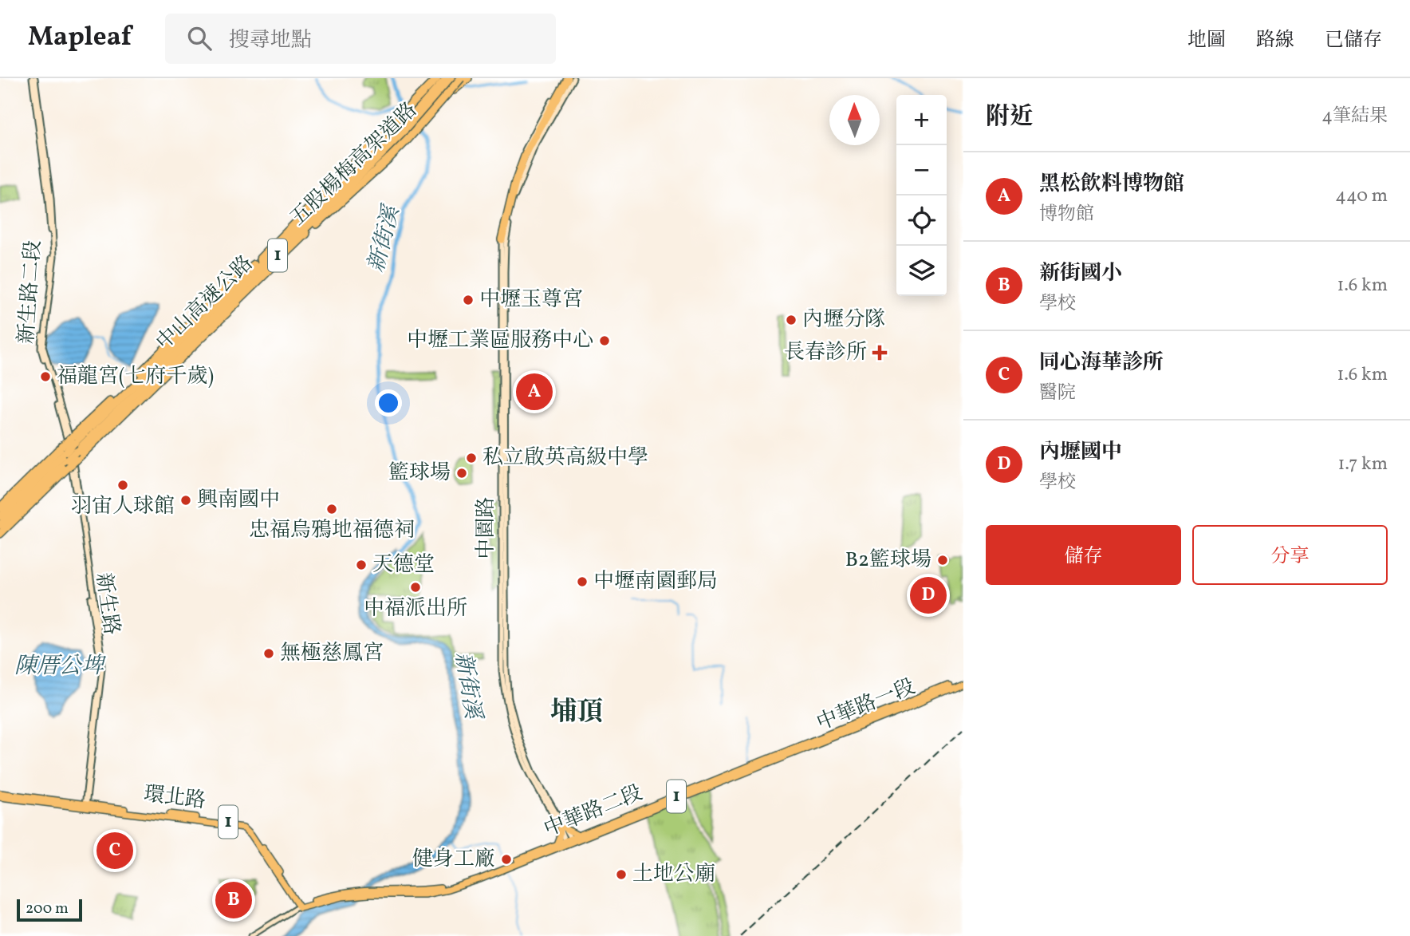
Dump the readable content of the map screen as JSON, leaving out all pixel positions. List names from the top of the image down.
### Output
{
  "streets": {
    "highway": ["五股楊梅高架道路", "1", "中山高速公路"],
    "main road": [
      "新生路二段",
      "中園路",
      "新生路",
      "中華路一段",
      "環北路",
      "中華路二段"
    ]
  },
  "crossings": [
    ["五股楊梅高架道路", "中山高速公路"],
    ["新生路二段", "中山高速公路"],
    ["新生路二段", "新生路"],
    ["中山高速公路", "新生路"],
    ["中園路", "中華路二段"],
    ["新生路", "環北路"],
    ["中華路一段", "中華路二段"],
    ["環北路", "中華路二段"]
  ],
  "districts": ["埔頂"],
  "water": ["新街溪", "陳厝公埤"],
  "places": {
    "other": [
      "中壢玉尊宮",
      "內壢分隊",
      "中壢工業區服務中心",
      "福龍宮(七府千歲)",
      "私立啟英高級中學",
      "籃球場",
      "羽宙人球館",
      "興南國中",
      "忠福烏鴉地福德祠",
      "B2籃球場",
      "天德堂",
      "中壢南園郵局",
      "中福派出所",
      "無極慈鳳宮",
      "健身工廠",
      "土地公廟"
    ],
    "health": ["長春診所"]
  },
  "scale_bar": "200 m",
  "north": "top",
  "page": {
    "header": "Mapleaf",
    "search": "搜尋地點",
    "nav": ["地圖", "路線", "已儲存"],
    "heading": ["附近", "4筆結果"],
    "map_buttons": ["+", "−"],
    "list": [
      {
        "mark": "A",
        "name": "黑松飲料博物館",
        "note": "博物館",
        "value": "440 m"
      },
      {
        "mark": "B",
        "name": "新街國小",
        "note": "學校",
        "value": "1.6 km"
      },
      {
        "mark": "C",
        "name": "同心海華診所",
        "note": "醫院",
        "value": "1.6 km"
      },
      {
        "mark": "D",
        "name": "內壢國中",
        "note": "學校",
        "value": "1.7 km"
      }
    ],
    "pins": [
      "A",
      "D",
      "C",
      "B"
    ],
    "buttons": ["儲存", "分享"],
    "scale": "200 m"
  }
}
